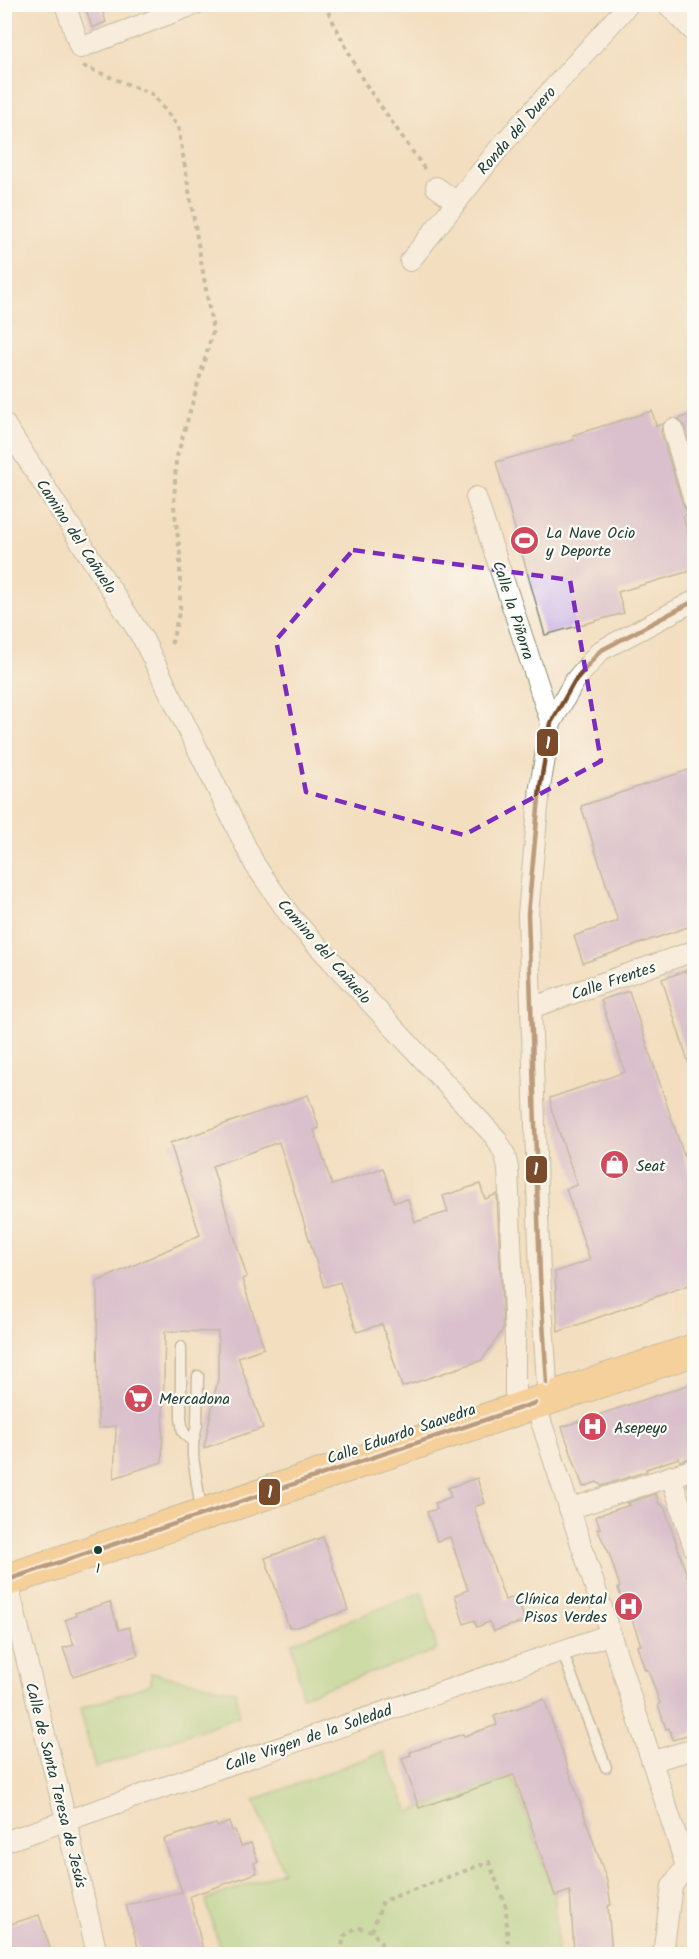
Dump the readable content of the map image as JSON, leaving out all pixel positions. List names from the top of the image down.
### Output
{
  "streets": {
    "main road": ["Calle Eduardo Saavedra"],
    "street": [
      "Ronda del Duero",
      "Camino del Cañuelo",
      "Calle la Piñorra",
      "Calle Frentes",
      "Calle Virgen de la Soledad",
      "Calle de Santa Teresa de Jesús"
    ]
  },
  "crossings": [
    ["Camino del Cañuelo", "Calle Eduardo Saavedra"],
    ["Calle Eduardo Saavedra", "Calle de Santa Teresa de Jesús"],
    ["Calle Virgen de la Soledad", "Calle de Santa Teresa de Jesús"]
  ],
  "places": {
    "sports": ["La Nave Ocio y Deporte"],
    "shop": ["Seat"],
    "supermarket": ["Mercadona"],
    "hospital": ["Asepeyo", "Clínica dental Pisos Verdes"],
    "other": ["1"]
  },
  "lines": ["transit line 1"]
}
